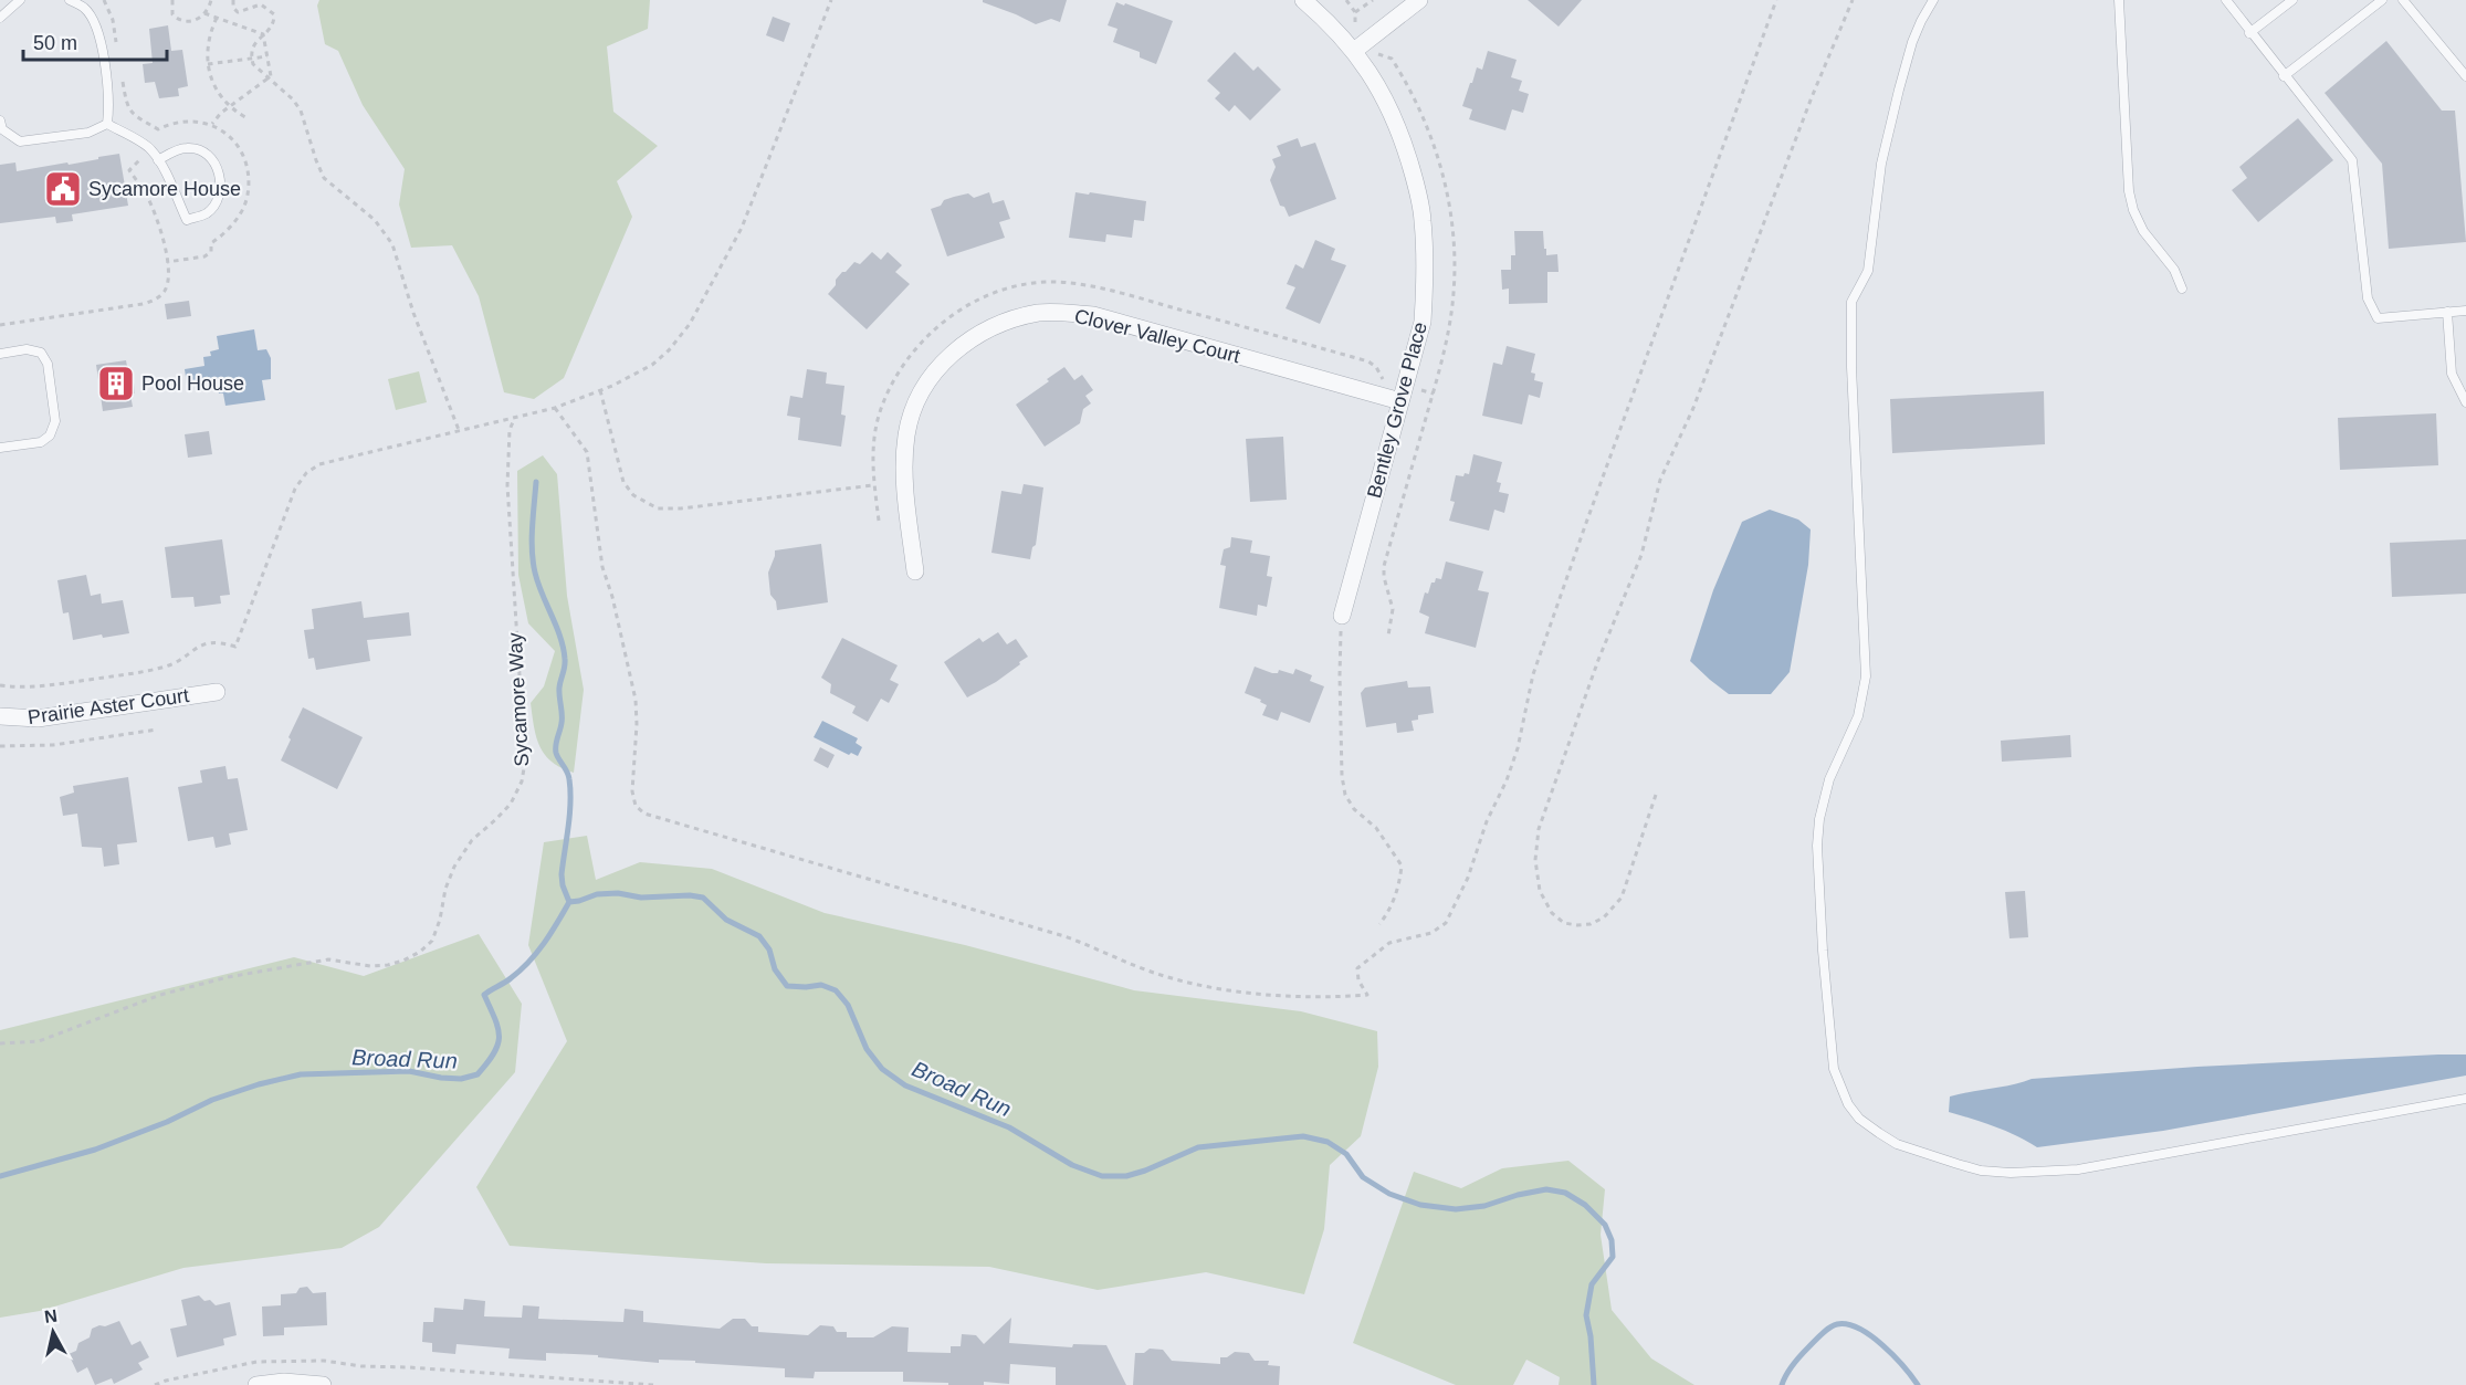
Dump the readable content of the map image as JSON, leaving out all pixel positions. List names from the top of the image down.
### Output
{
  "streets": {
    "street": ["Clover Valley Court", "Bentley Grove Place", "Prairie Aster Court"],
    "path": ["Sycamore Way"]
  },
  "crossings": [
    ["Clover Valley Court", "Bentley Grove Place"]
  ],
  "water": ["Broad Run"],
  "places": {
    "public building": ["Sycamore House"],
    "building": ["Pool House"]
  },
  "scale_bar": "50 m",
  "north": "top"
}
